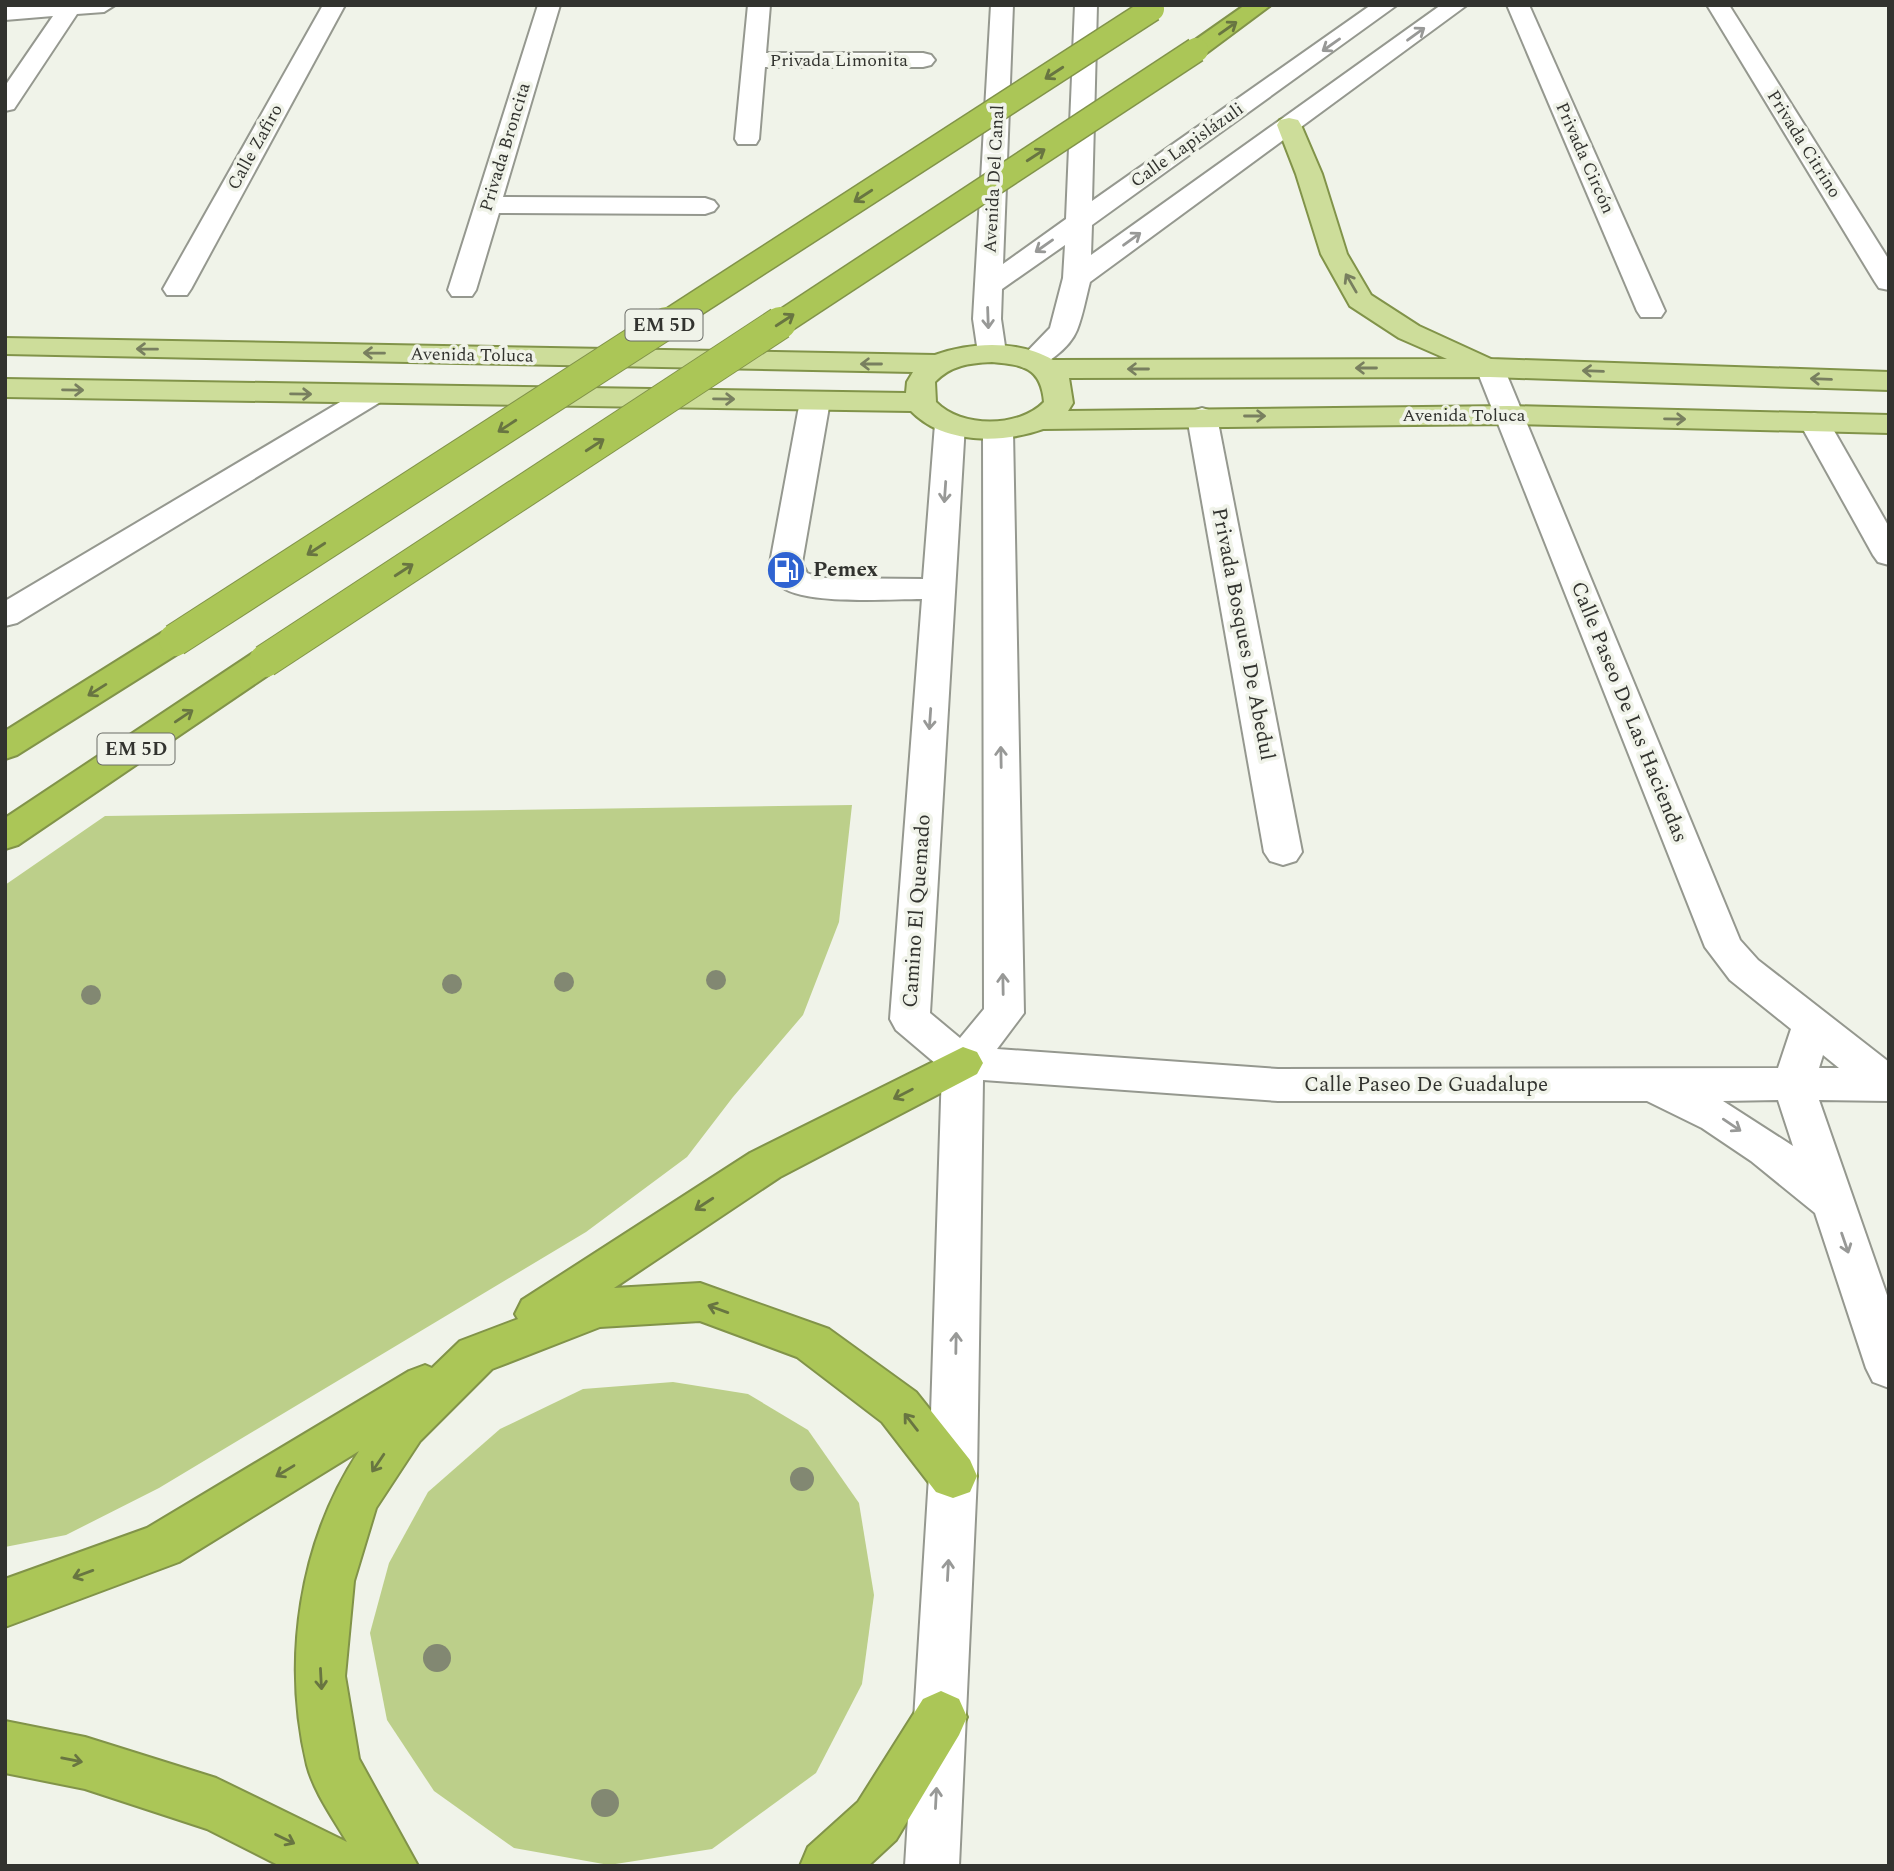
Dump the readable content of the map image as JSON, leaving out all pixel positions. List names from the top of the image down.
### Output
{
  "streets": {
    "highway": ["EM 5D"],
    "main road": ["Avenida Toluca"],
    "street": [
      "Privada Limonita",
      "Privada Citrino",
      "Calle Lapislázuli",
      "Calle Zafiro",
      "Privada Broncita",
      "Privada Circón",
      "Avenida Del Canal",
      "Privada Bosques De Abedul",
      "Calle Paseo De Las Haciendas",
      "Camino El Quemado",
      "Calle Paseo De Guadalupe"
    ]
  },
  "crossings": [
    ["Calle Lapislázuli", "Avenida Del Canal"],
    ["Avenida Del Canal", "Avenida Toluca"],
    ["Avenida Toluca", "Privada Bosques De Abedul"],
    ["Avenida Toluca", "Calle Paseo De Las Haciendas"],
    ["Avenida Toluca", "Camino El Quemado"],
    ["Calle Paseo De Las Haciendas", "Calle Paseo De Guadalupe"],
    ["Camino El Quemado", "Calle Paseo De Guadalupe"]
  ],
  "places": {
    "fuel station": ["Pemex"]
  }
}
